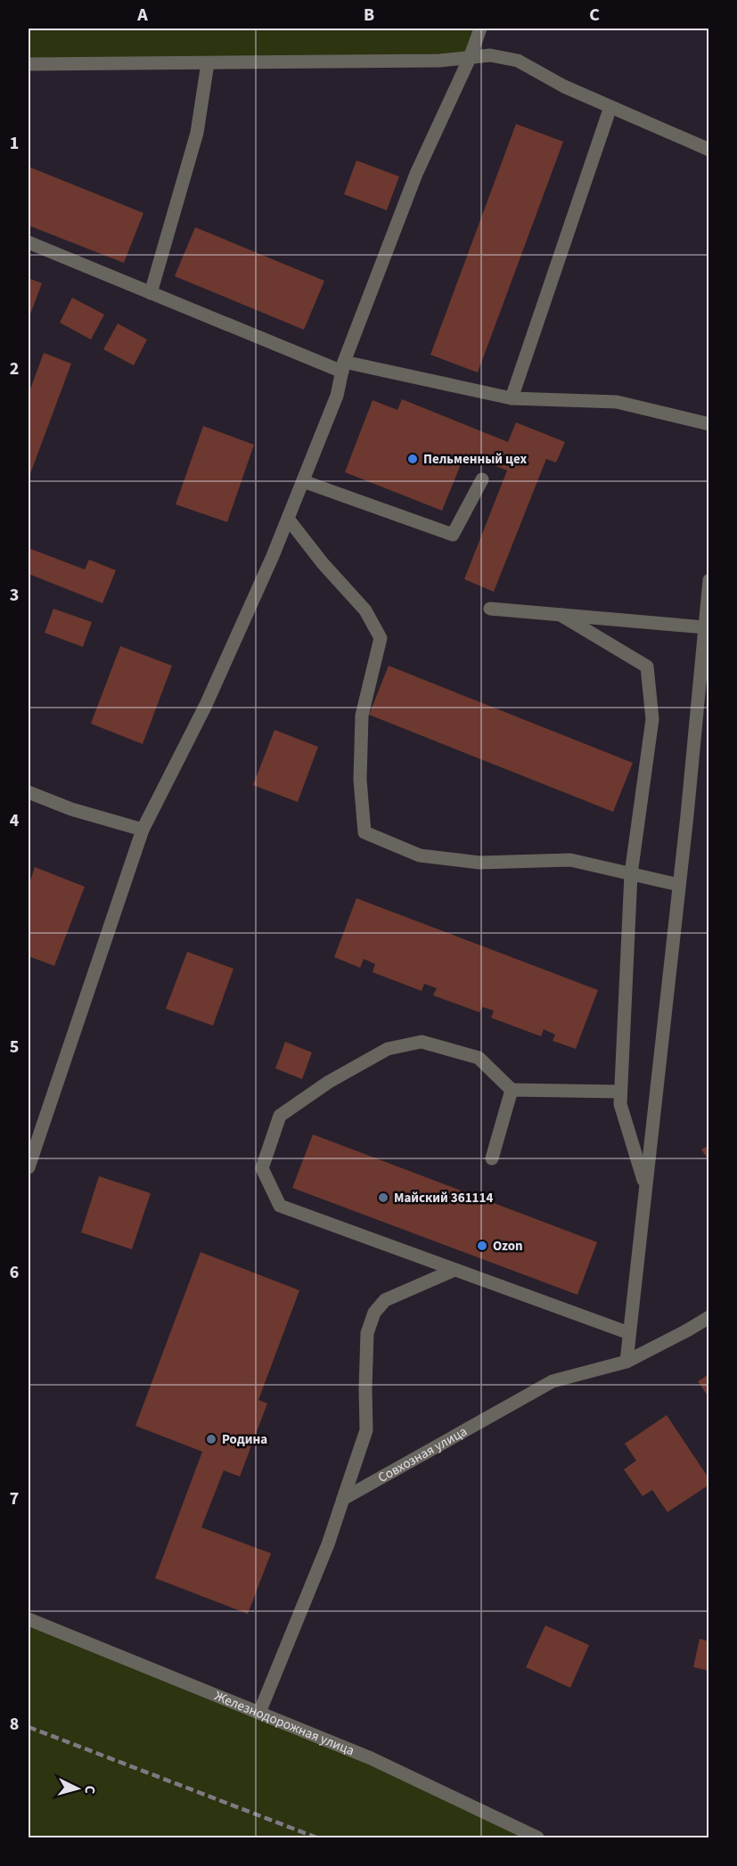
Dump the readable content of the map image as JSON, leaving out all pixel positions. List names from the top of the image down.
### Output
{
  "streets": {
    "street": ["Совхозная улица", "Железнодорожная улица"]
  },
  "places": [
    "Пельменный цех",
    "Майский 361114",
    "Ozon",
    "Родина"
  ],
  "north": "right",
  "grid": {
    "columns": ["A", "B", "C"],
    "rows": [
      "1",
      "2",
      "3",
      "4",
      "5",
      "6",
      "7",
      "8"
    ]
  }
}
